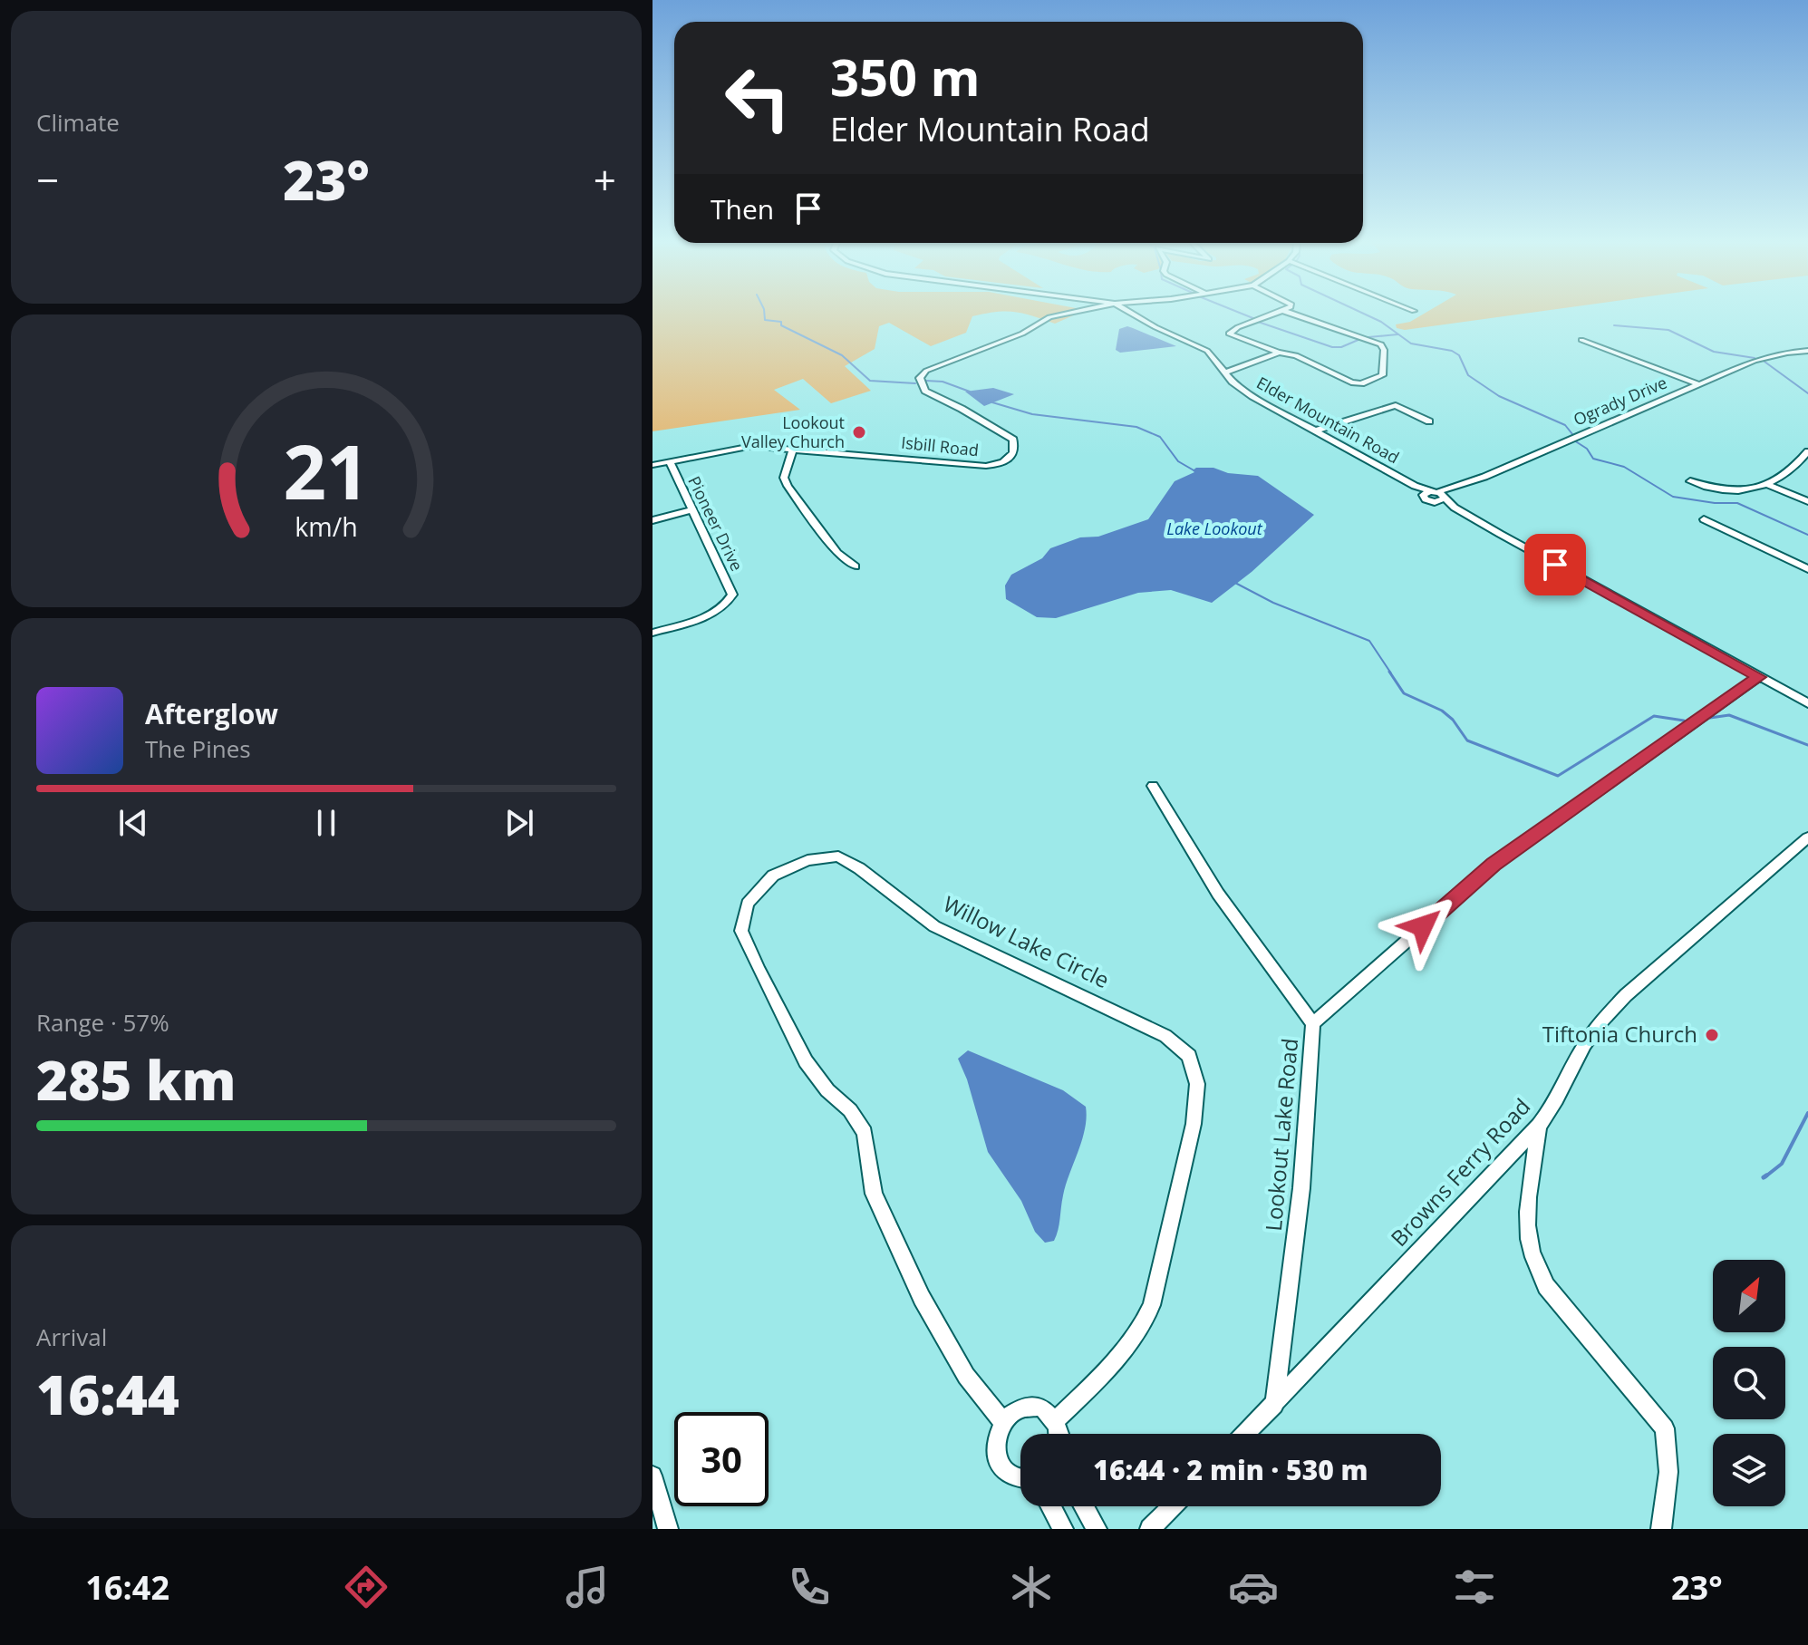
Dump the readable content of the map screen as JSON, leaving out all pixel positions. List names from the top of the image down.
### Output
{
  "streets": {
    "street": [
      "Ogrady Drive",
      "Elder Mountain Road",
      "Isbill Road",
      "Pioneer Drive",
      "Willow Lake Circle",
      "Lookout Lake Road",
      "Browns Ferry Road"
    ]
  },
  "crossings": [
    ["Ogrady Drive", "Elder Mountain Road"],
    ["Isbill Road", "Pioneer Drive"],
    ["Lookout Lake Road", "Browns Ferry Road"]
  ],
  "water": ["Lake Lookout"],
  "places": ["Lookout Valley Church", "Tiftonia Church"],
  "north": "top right",
  "page": {
    "tile": [
      "Climate",
      ["Range · 57%", "285 km"],
      ["Arrival", "16:44"]
    ],
    "turn": ["350 m", "Elder Mountain Road"],
    "heat": ["−", "23°", "+"],
    "then": "Then",
    "song": ["Afterglow", "The Pines"],
    "limit": "30",
    "trip": "16:44 · 2 min · 530 m",
    "tabs": ["16:42", "23°"],
    "gauge": ["21", "km/h"]
  }
}
